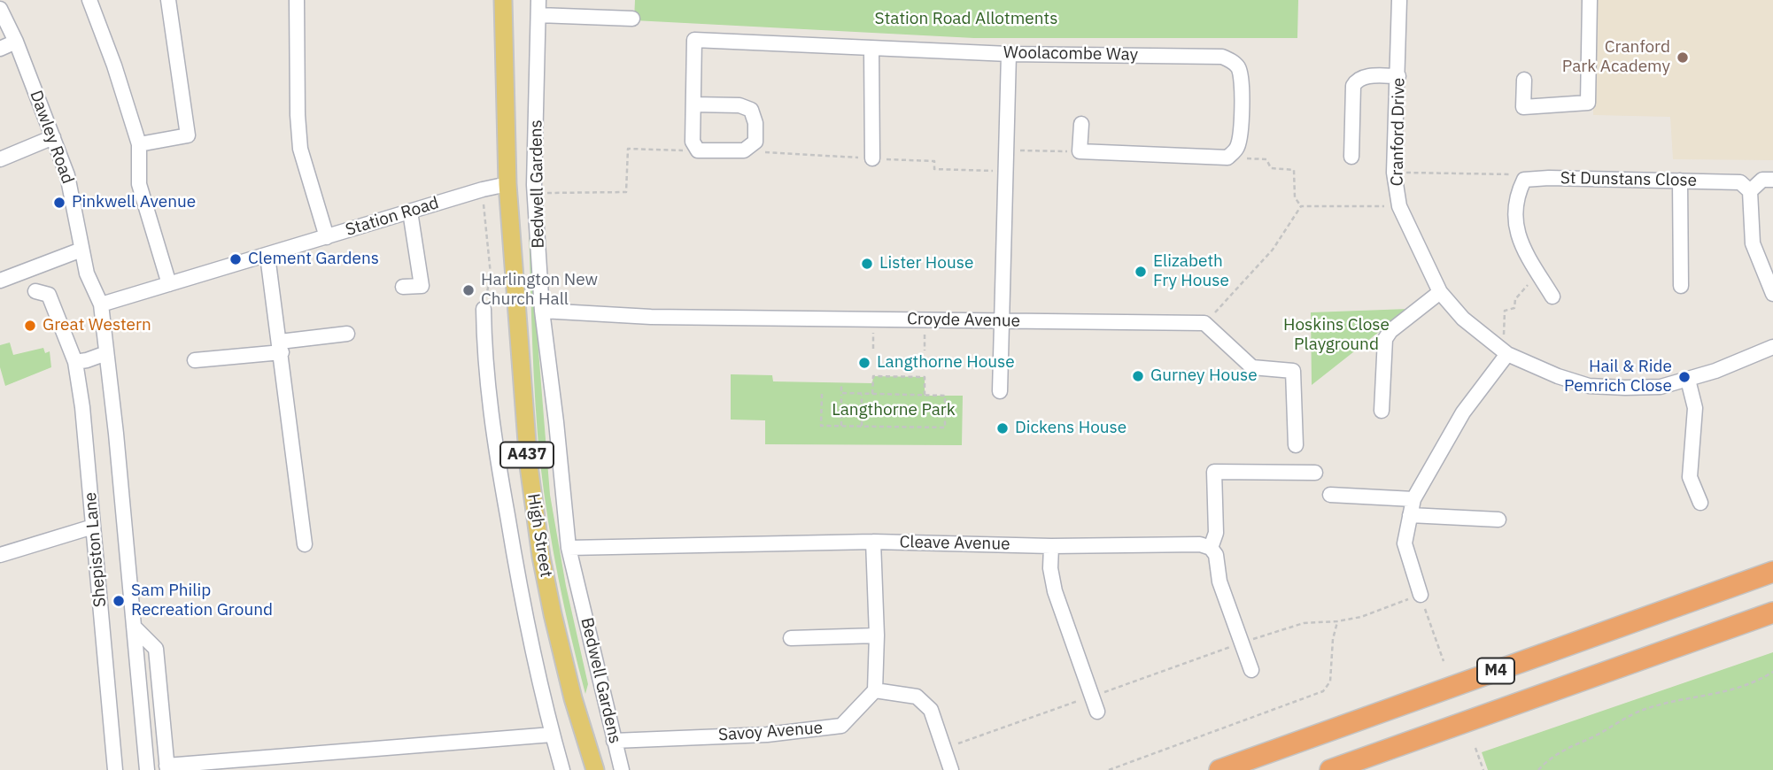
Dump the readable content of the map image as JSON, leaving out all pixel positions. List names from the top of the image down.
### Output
{
  "streets": {
    "highway": ["M4"],
    "main road": ["A437", "High Street"],
    "street": [
      "Woolacombe Way",
      "Cranford Drive",
      "Dawley Road",
      "St Dunstans Close",
      "Bedwell Gardens",
      "Station Road",
      "Croyde Avenue",
      "Cleave Avenue",
      "Shepiston Lane",
      "Savoy Avenue"
    ]
  },
  "crossings": [
    ["Dawley Road", "Station Road"],
    ["Dawley Road", "Shepiston Lane"],
    ["Bedwell Gardens", "Croyde Avenue"],
    ["Bedwell Gardens", "Cleave Avenue"],
    ["Bedwell Gardens", "Savoy Avenue"],
    ["Station Road", "A437"],
    ["Station Road", "High Street"],
    ["Station Road", "Shepiston Lane"],
    ["A437", "High Street"]
  ],
  "parks": ["Station Road Allotments", "Hoskins Close Playground", "Langthorne Park"],
  "places": [
    "Cranford Park Academy",
    "Pinkwell Avenue",
    "Clement Gardens",
    "Lister House",
    "Elizabeth Fry House",
    "Harlington New Church Hall",
    "Great Western",
    "Langthorne House",
    "Gurney House",
    "Hail & Ride Pemrich Close",
    "Dickens House",
    "Sam Philip Recreation Ground"
  ]
}
